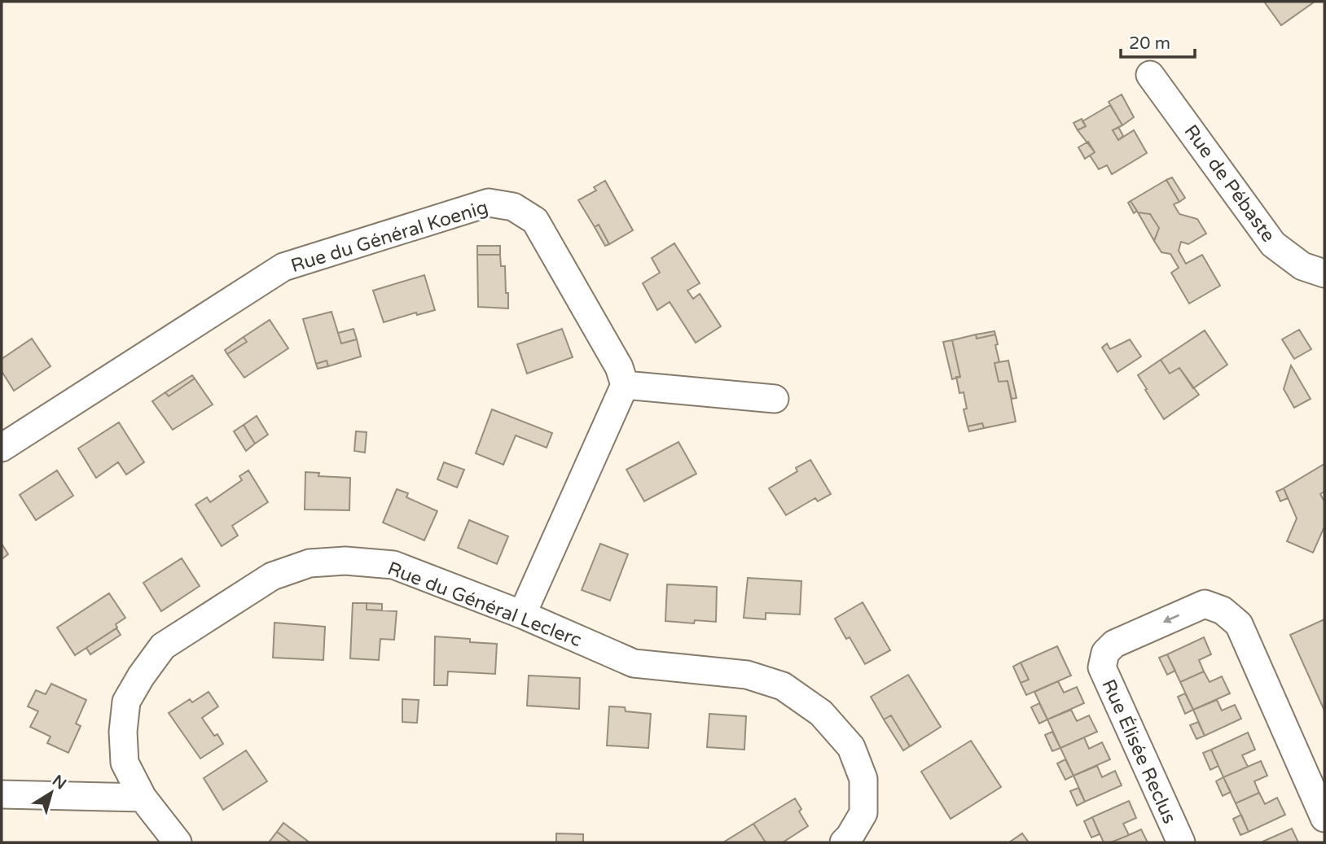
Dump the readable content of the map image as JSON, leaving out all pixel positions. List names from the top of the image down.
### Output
{
  "streets": {
    "street": [
      "Rue de Pébaste",
      "Rue du Général Koenig",
      "Rue du Général Leclerc",
      "Rue Élisée Reclus"
    ]
  },
  "scale_bar": "20 m",
  "north": "top right"
}
